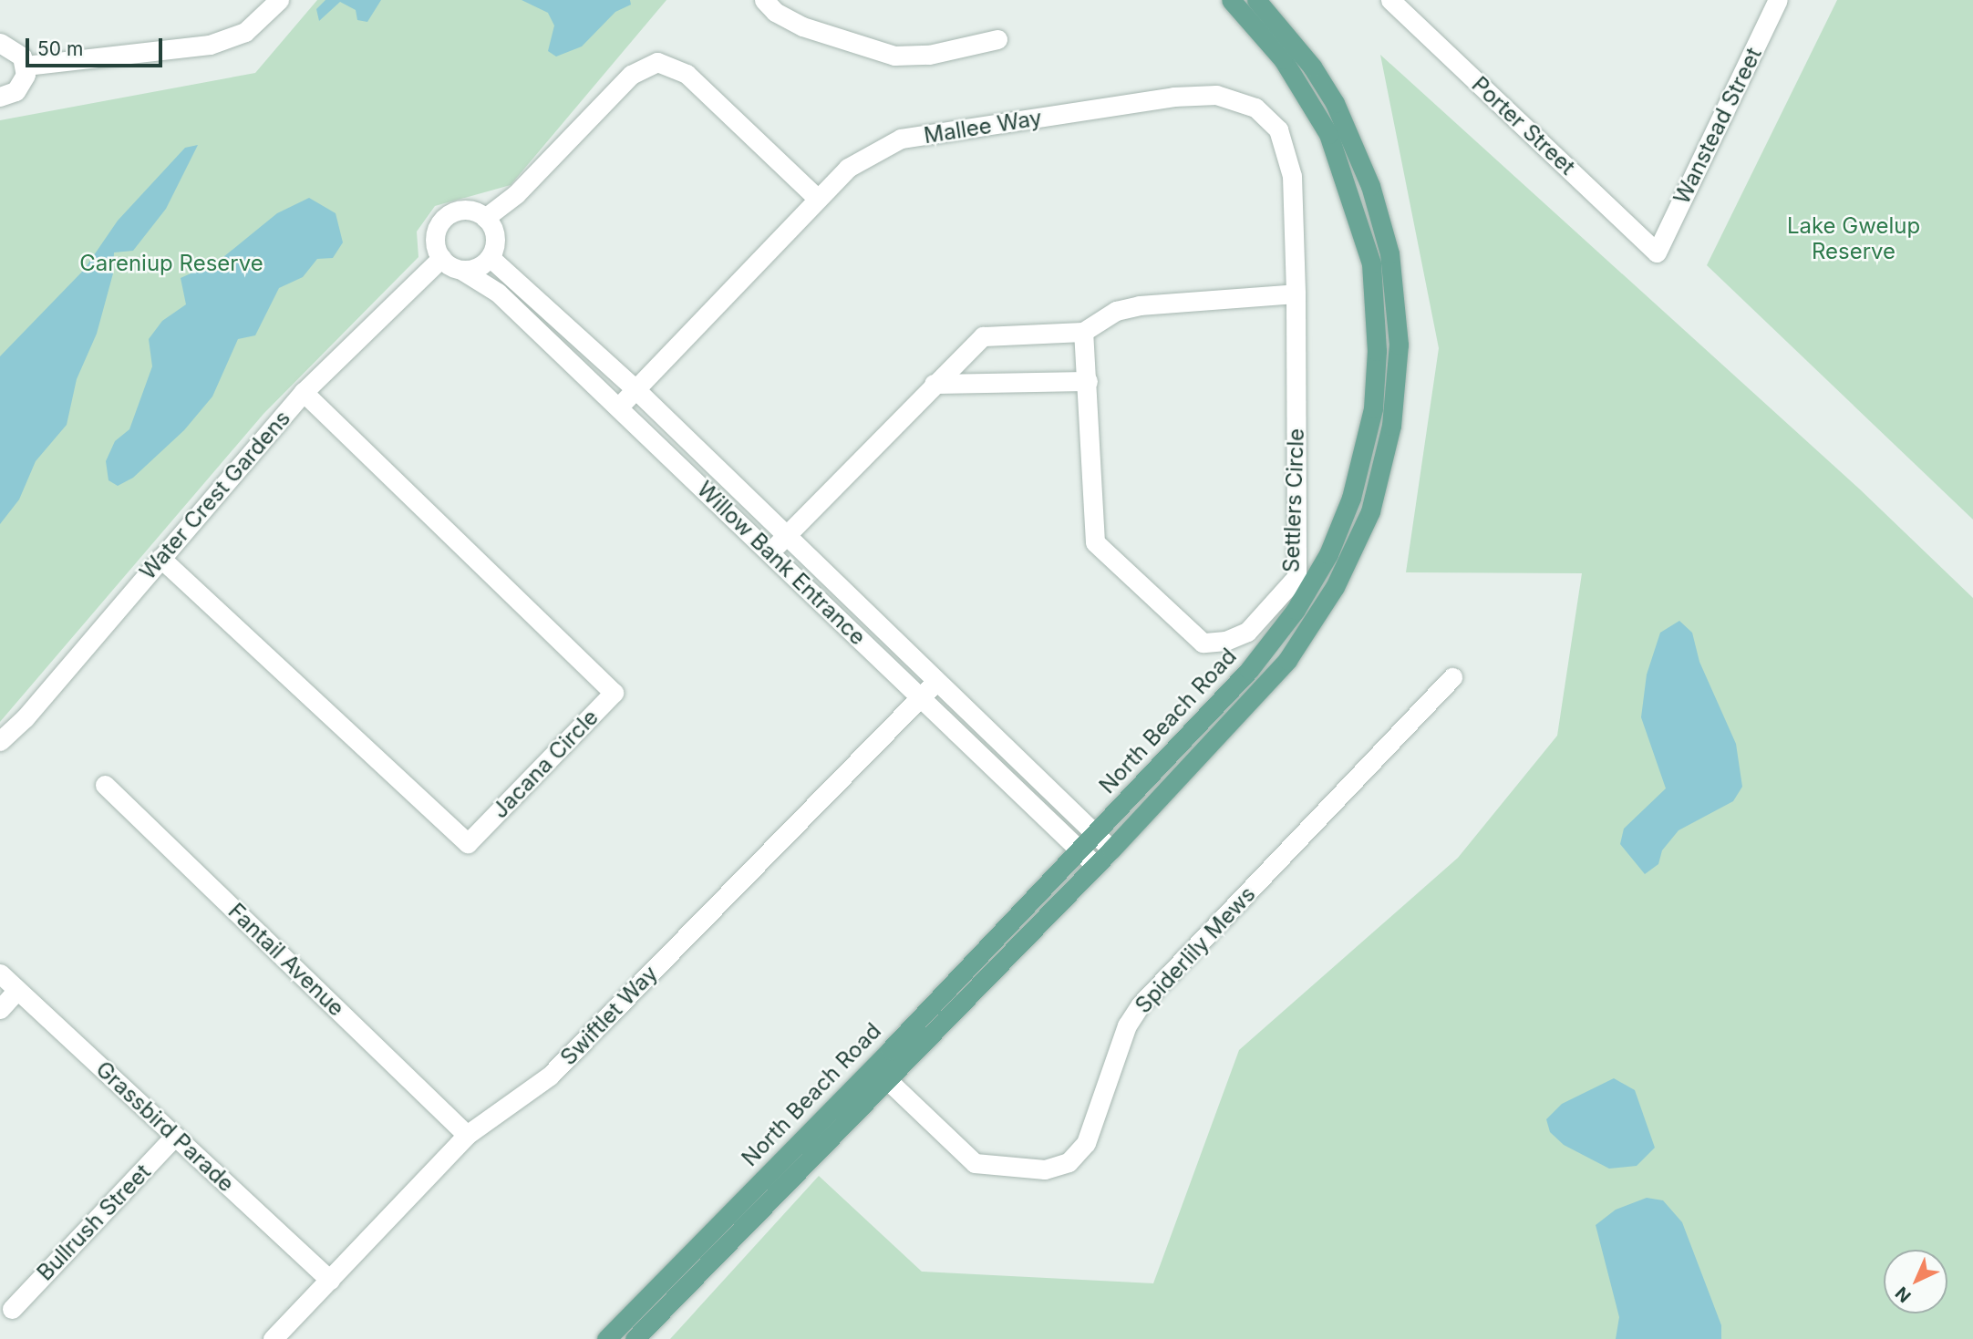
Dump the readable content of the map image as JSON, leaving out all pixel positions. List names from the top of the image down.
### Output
{
  "streets": {
    "main road": ["North Beach Road"],
    "street": [
      "Porter Street",
      "Wanstead Street",
      "Mallee Way",
      "Water Crest Gardens",
      "Settlers Circle",
      "Willow Bank Entrance",
      "Jacana Circle",
      "Spiderlily Mews",
      "Fantail Avenue",
      "Swiftlet Way",
      "Grassbird Parade",
      "Bullrush Street"
    ]
  },
  "crossings": [
    ["Porter Street", "Wanstead Street"],
    ["Mallee Way", "Settlers Circle"],
    ["Mallee Way", "Willow Bank Entrance"],
    ["Water Crest Gardens", "Willow Bank Entrance"],
    ["Water Crest Gardens", "Jacana Circle"],
    ["Willow Bank Entrance", "North Beach Road"],
    ["Willow Bank Entrance", "Swiftlet Way"],
    ["North Beach Road", "Spiderlily Mews"],
    ["Fantail Avenue", "Swiftlet Way"],
    ["Swiftlet Way", "Grassbird Parade"],
    ["Grassbird Parade", "Bullrush Street"]
  ],
  "parks": ["Lake Gwelup Reserve", "Careniup Reserve"],
  "scale_bar": "50 m",
  "north": "bottom left"
}
